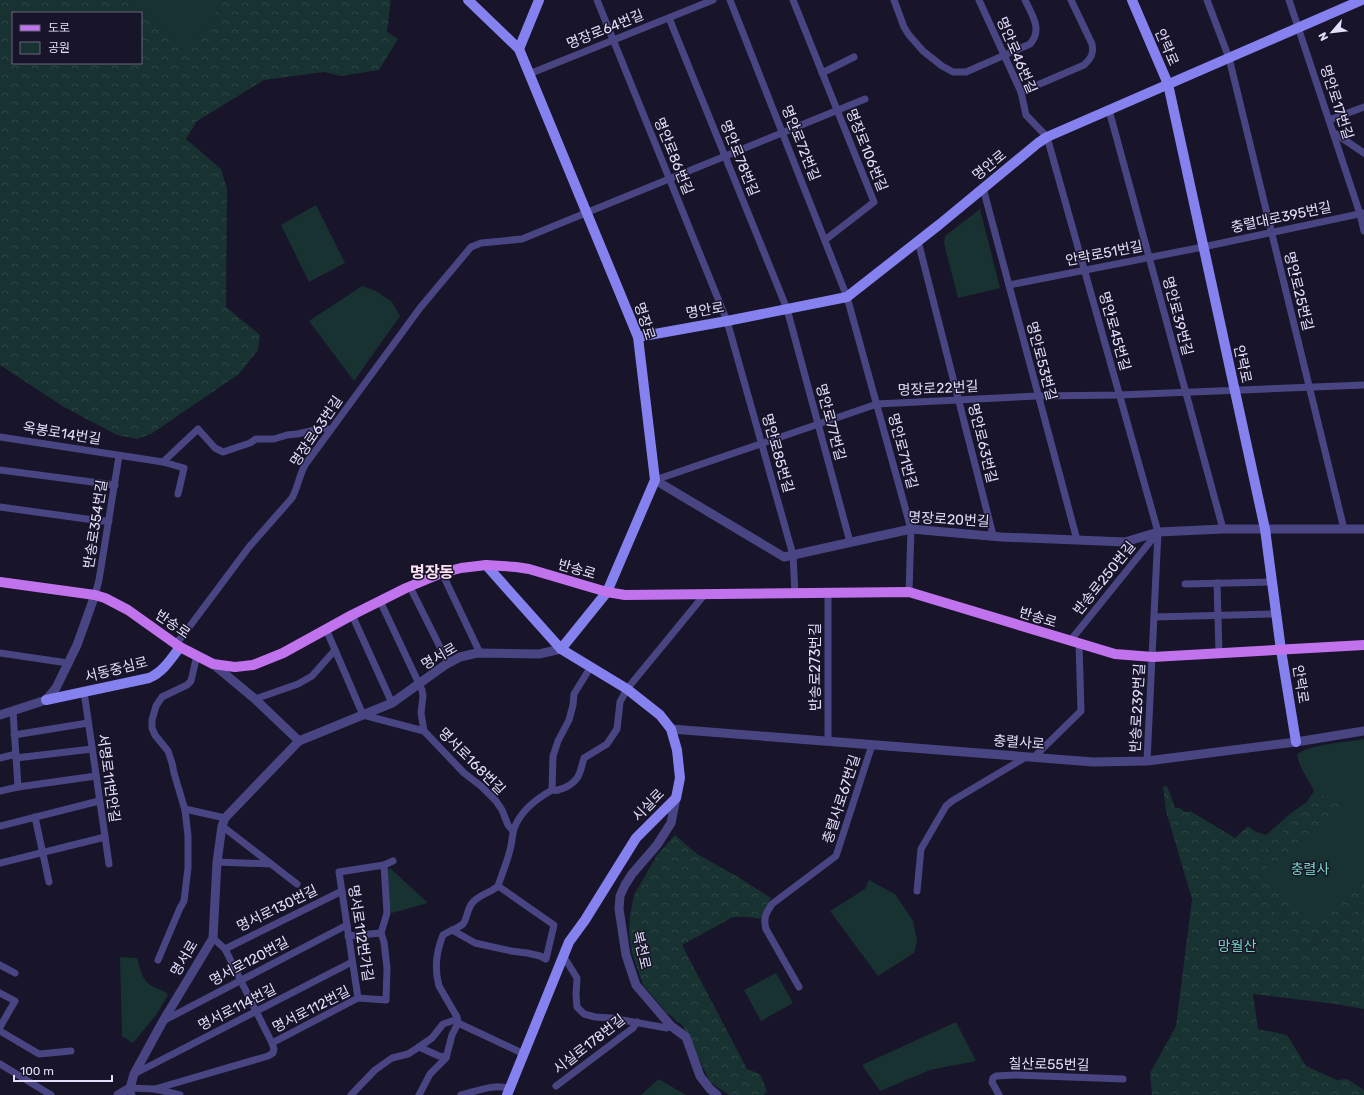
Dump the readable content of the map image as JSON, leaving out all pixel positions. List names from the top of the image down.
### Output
{
  "streets": {
    "main road": [
      "안락로",
      "명안로",
      "명장로",
      "반송로",
      "서동중심로",
      "시실로"
    ],
    "street": [
      "명장로64번길",
      "명안로46번길",
      "명안로17번길",
      "명안로72번길",
      "명장로106번길",
      "명안로86번길",
      "명안로78번길",
      "충렬대로395번길",
      "안락로51번길",
      "명안로25번길",
      "명안로39번길",
      "명안로45번길",
      "명안로53번길",
      "명장로22번길",
      "명안로77번길",
      "명장로63번길",
      "옥봉로14번길",
      "명안로63번길",
      "명안로71번길",
      "명안로85번길",
      "명장로20번길",
      "반송로354번길",
      "반송로250번길",
      "명서로",
      "반송로273번길",
      "반송로239번길",
      "충렬사로",
      "명서로168번길",
      "서명로11번안길",
      "충렬사로67번길",
      "명서로130번길",
      "명서로112번가길",
      "복천로",
      "명서로120번길",
      "명서로114번길",
      "명서로112번길",
      "시실로178번길",
      "칠산로55번길"
    ]
  },
  "crossings": [
    ["명장로64번길", "명안로86번길"],
    ["명장로64번길", "명안로78번길"],
    ["명장로64번길", "명장로"],
    ["안락로", "명안로"],
    ["안락로", "충렬대로395번길"],
    ["안락로", "안락로51번길"],
    ["안락로", "명장로22번길"],
    ["안락로", "명장로20번길"],
    ["안락로", "반송로"],
    ["안락로", "충렬사로"],
    ["명안로46번길", "명안로"],
    ["명안로46번길", "명안로45번길"],
    ["명안로17번길", "명안로"],
    ["명안로17번길", "충렬대로395번길"],
    ["명안로72번길", "명장로106번길"],
    ["명안로72번길", "명안로"],
    ["명안로72번길", "명장로63번길"],
    ["명안로72번길", "명안로71번길"],
    ["명장로106번길", "명장로63번길"],
    ["명안로86번길", "명안로"],
    ["명안로86번길", "명장로63번길"],
    ["명안로86번길", "명안로85번길"],
    ["명안로78번길", "명안로"],
    ["명안로78번길", "명안로77번길"],
    ["명안로78번길", "명장로63번길"],
    ["명안로", "명안로25번길"],
    ["명안로", "명안로39번길"],
    ["명안로", "명장로"],
    ["명안로", "명안로45번길"],
    ["명안로", "명안로53번길"],
    ["명안로", "명안로77번길"],
    ["명안로", "명안로63번길"],
    ["명안로", "명안로71번길"],
    ["명안로", "명안로85번길"],
    ["충렬대로395번길", "안락로51번길"],
    ["충렬대로395번길", "명안로25번길"],
    ["안락로51번길", "명안로39번길"],
    ["안락로51번길", "명안로45번길"],
    ["안락로51번길", "명안로53번길"],
    ["명안로25번길", "명장로22번길"],
    ["명안로25번길", "명장로20번길"],
    ["명안로39번길", "명장로22번길"],
    ["명안로39번길", "명장로20번길"],
    ["명장로", "명장로22번길"],
    ["명장로", "명장로63번길"],
    ["명장로", "명장로20번길"],
    ["명장로", "반송로"],
    ["명장로", "명서로"],
    ["명장로", "시실로"],
    ["명안로45번길", "명장로22번길"],
    ["명안로45번길", "명장로20번길"],
    ["명안로45번길", "반송로250번길"],
    ["명안로45번길", "반송로239번길"],
    ["명안로53번길", "명장로22번길"],
    ["명안로53번길", "명장로20번길"],
    ["명장로22번길", "명안로77번길"],
    ["명장로22번길", "명안로63번길"],
    ["명장로22번길", "명안로71번길"],
    ["명장로22번길", "명안로85번길"],
    ["명장로22번길", "명장로20번길"],
    ["명안로77번길", "명장로20번길"],
    ["명장로63번길", "반송로"],
    ["명장로63번길", "서동중심로"],
    ["옥봉로14번길", "반송로354번길"],
    ["명안로63번길", "명장로20번길"],
    ["명안로71번길", "명장로20번길"],
    ["명안로71번길", "반송로"],
    ["명안로85번길", "명장로20번길"],
    ["명안로85번길", "반송로"],
    ["명장로20번길", "반송로250번길"],
    ["반송로354번길", "반송로"],
    ["반송로354번길", "서동중심로"],
    ["반송로", "반송로250번길"],
    ["반송로", "반송로273번길"],
    ["반송로", "서동중심로"],
    ["반송로", "반송로239번길"],
    ["반송로", "시실로"],
    ["명서로", "명서로168번길"],
    ["명서로", "시실로"],
    ["명서로", "명서로120번길"],
    ["명서로", "명서로114번길"],
    ["반송로273번길", "충렬사로"],
    ["서동중심로", "서명로11번안길"],
    ["반송로239번길", "충렬사로"],
    ["충렬사로", "충렬사로67번길"],
    ["충렬사로", "시실로"],
    ["시실로", "복천로"],
    ["시실로", "시실로178번길"],
    ["명서로130번길", "명서로112번가길"],
    ["명서로112번가길", "명서로120번길"],
    ["명서로112번가길", "명서로114번길"],
    ["명서로112번가길", "명서로112번길"],
    ["복천로", "시실로178번길"]
  ],
  "districts": ["명장동"],
  "parks": ["충렬사", "망월산"],
  "legend": ["도로", "공원"],
  "scale_bar": "100 m",
  "north": "bottom left"
}
